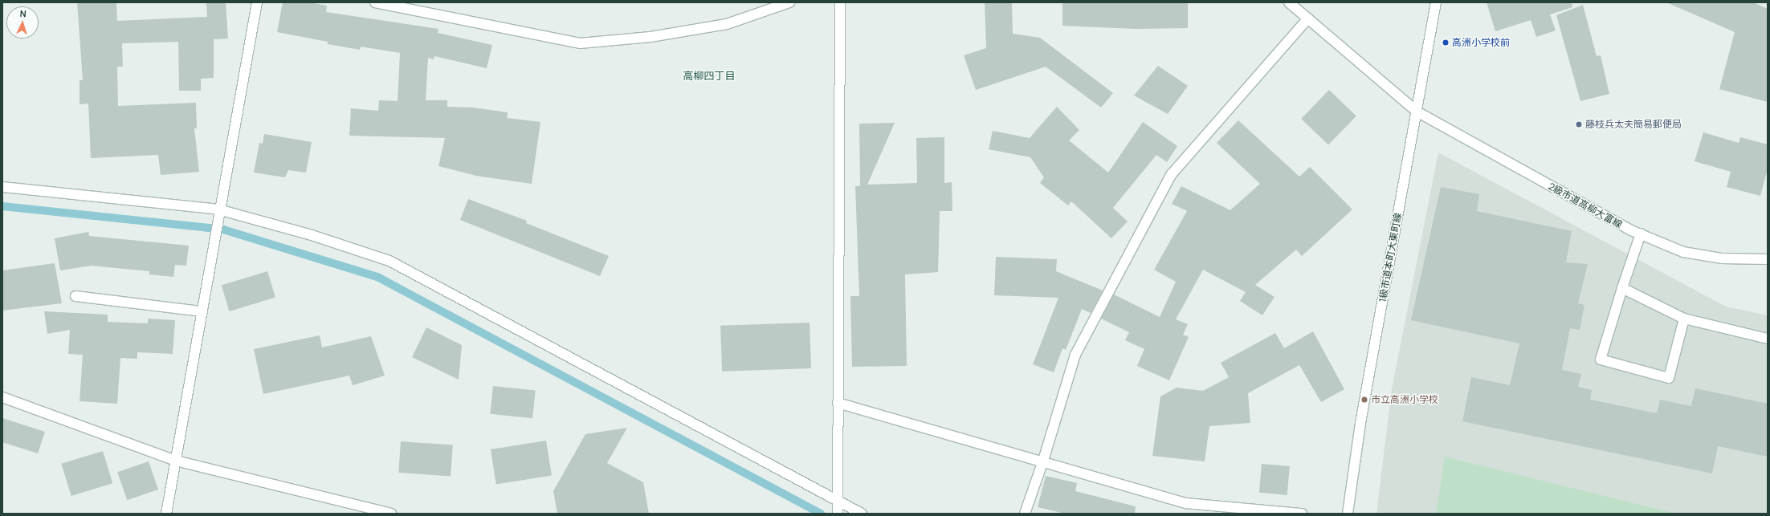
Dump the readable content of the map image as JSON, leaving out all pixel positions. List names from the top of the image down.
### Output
{
  "streets": {
    "street": ["2級市道高柳大富線", "1級市道本町大東町線"]
  },
  "crossings": [
    ["2級市道高柳大富線", "1級市道本町大東町線"]
  ],
  "districts": ["高柳四丁目"],
  "places": ["高洲小学校前", "藤枝兵太夫簡易郵便局", "市立高洲小学校"],
  "north": "top"
}
